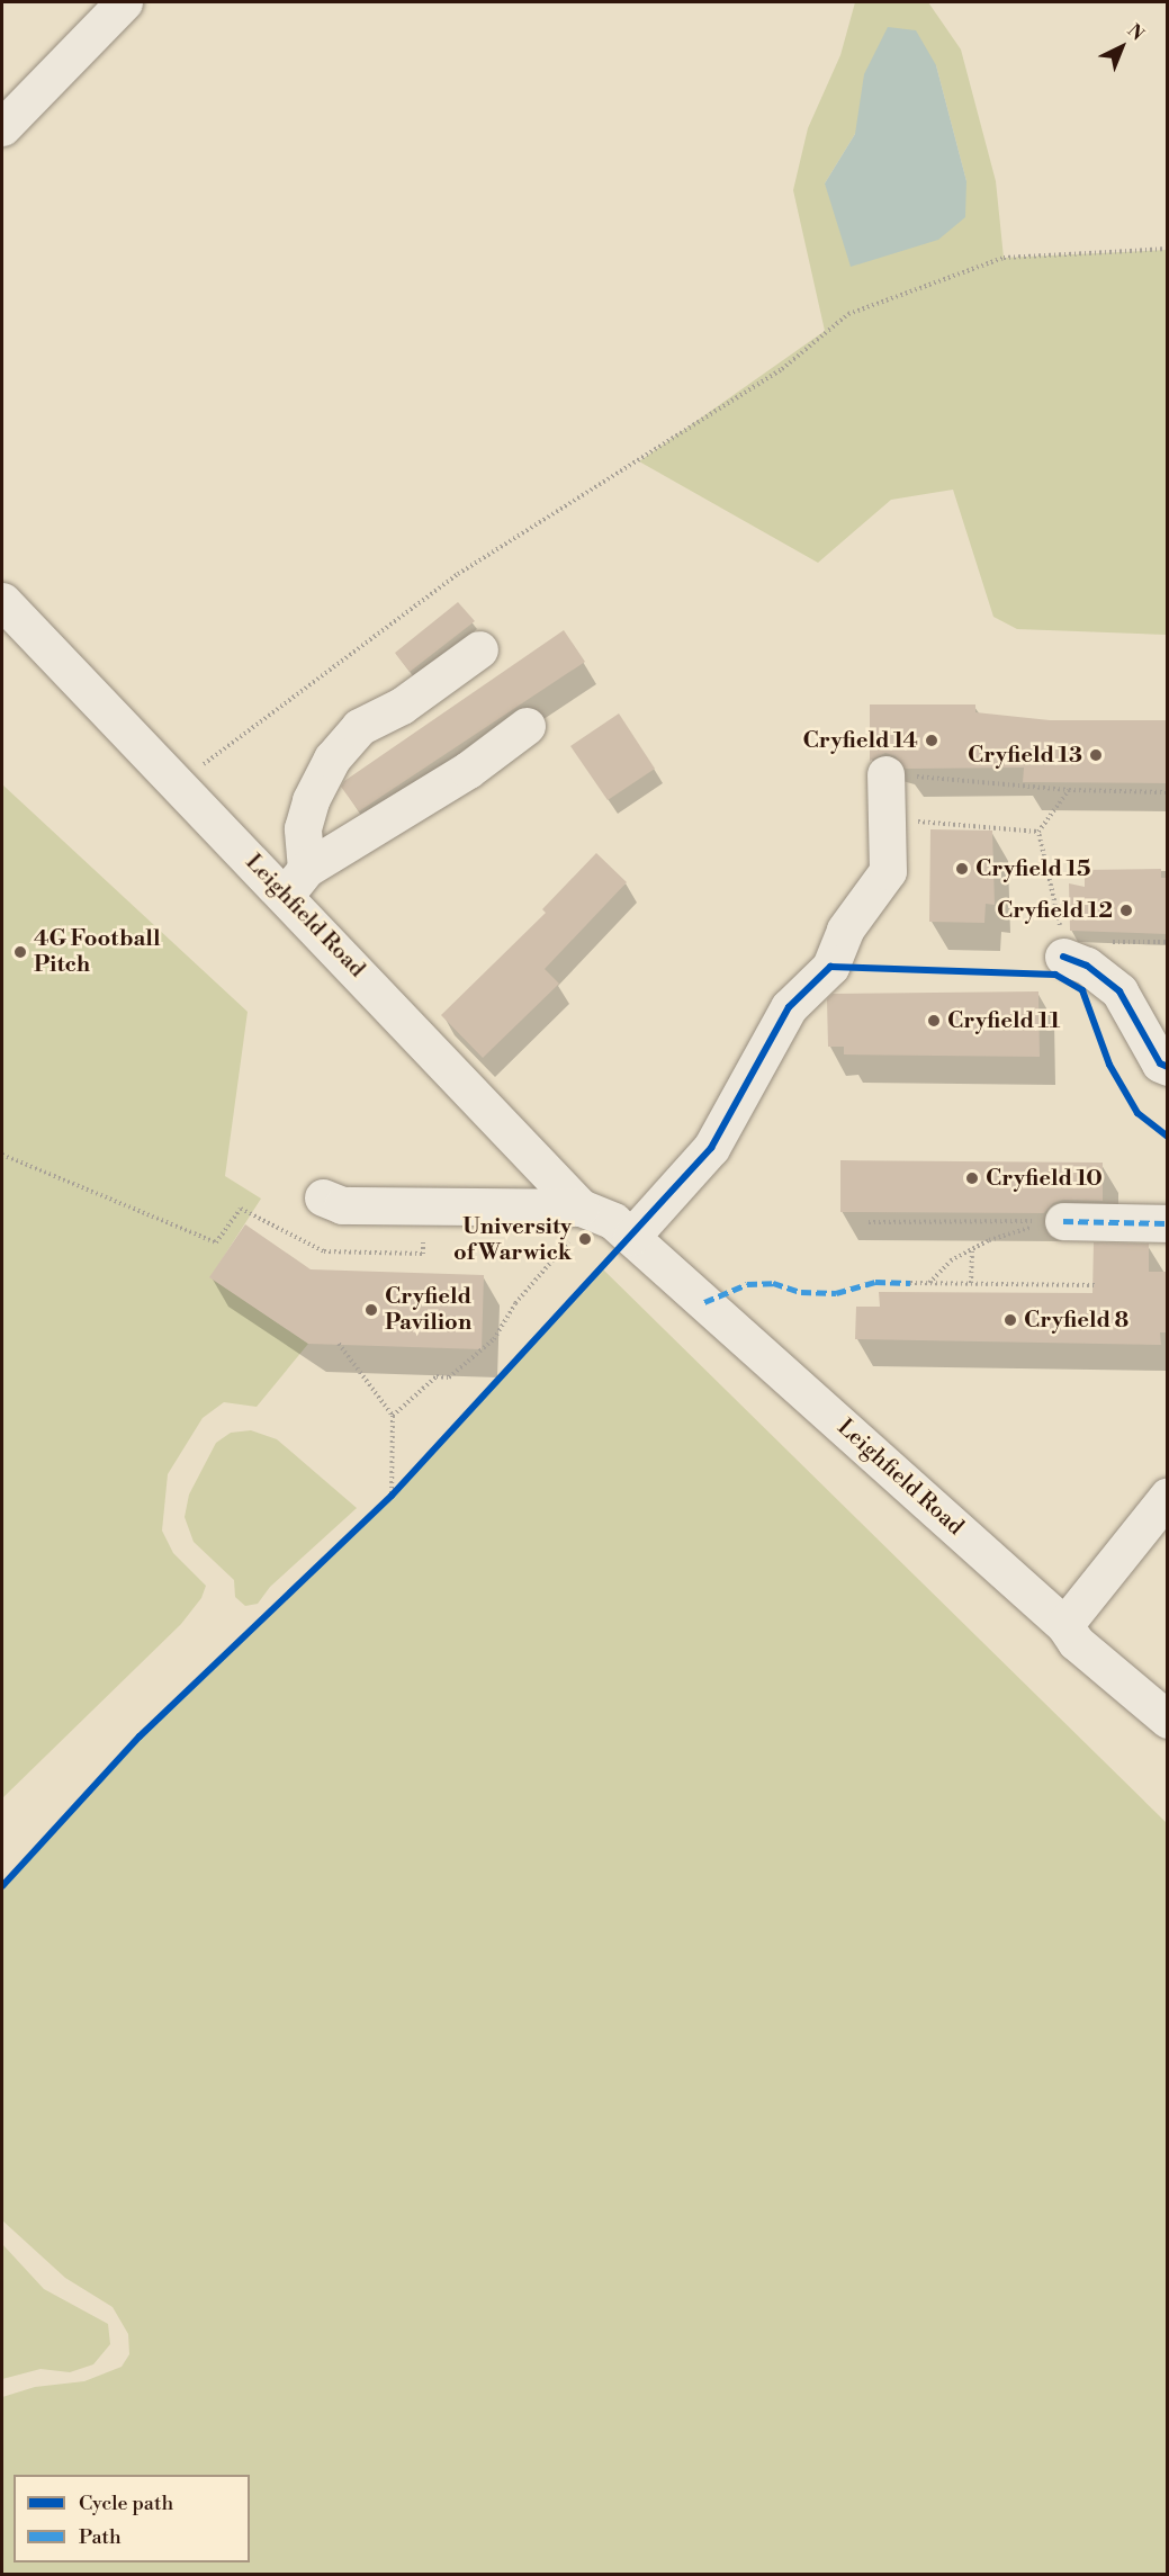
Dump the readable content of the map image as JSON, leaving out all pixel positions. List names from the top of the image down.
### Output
{
  "streets": {
    "street": ["Leighfield Road"]
  },
  "places": [
    "Cryfield 14",
    "Cryfield 13",
    "Cryfield 15",
    "Cryfield 12",
    "4G Football Pitch",
    "Cryfield 11",
    "Cryfield 10",
    "University of Warwick",
    "Cryfield Pavilion",
    "Cryfield 8"
  ],
  "legend": ["Cycle path", "Path"],
  "north": "top right"
}
